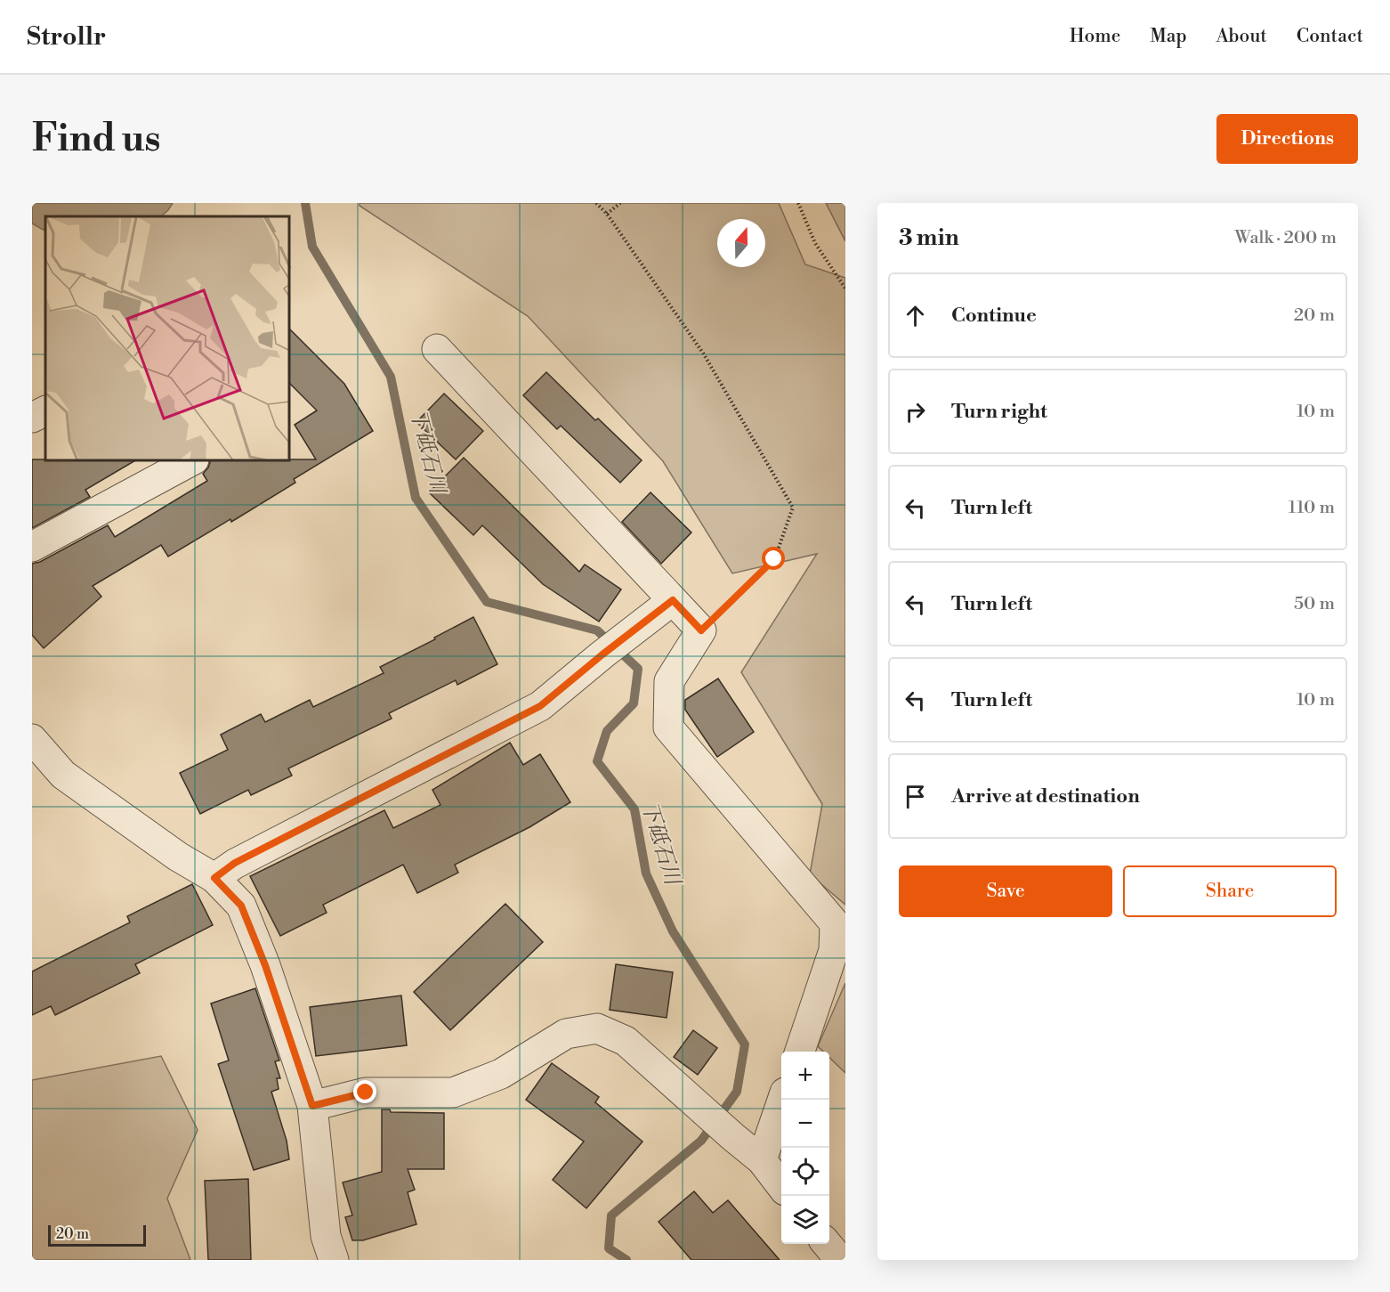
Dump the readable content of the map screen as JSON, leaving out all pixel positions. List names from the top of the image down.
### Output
{
  "water": ["下砥石川"],
  "scale_bar": "20 m",
  "north": "top",
  "page": {
    "header": "Strollr",
    "nav": [
      "Home",
      "Map",
      "About",
      "Contact"
    ],
    "buttons": [
      "Directions",
      ["Save", "Share"]
    ],
    "title": "Find us",
    "heading": ["3 min", "Walk · 200 m"],
    "list": [
      ["Continue", "20 m"],
      ["Turn right", "10 m"],
      ["Turn left", "110 m"],
      ["Turn left", "50 m"],
      ["Turn left", "10 m"],
      "Arrive at destination"
    ],
    "map_buttons": ["+", "−"],
    "scale": "20 m"
  }
}
